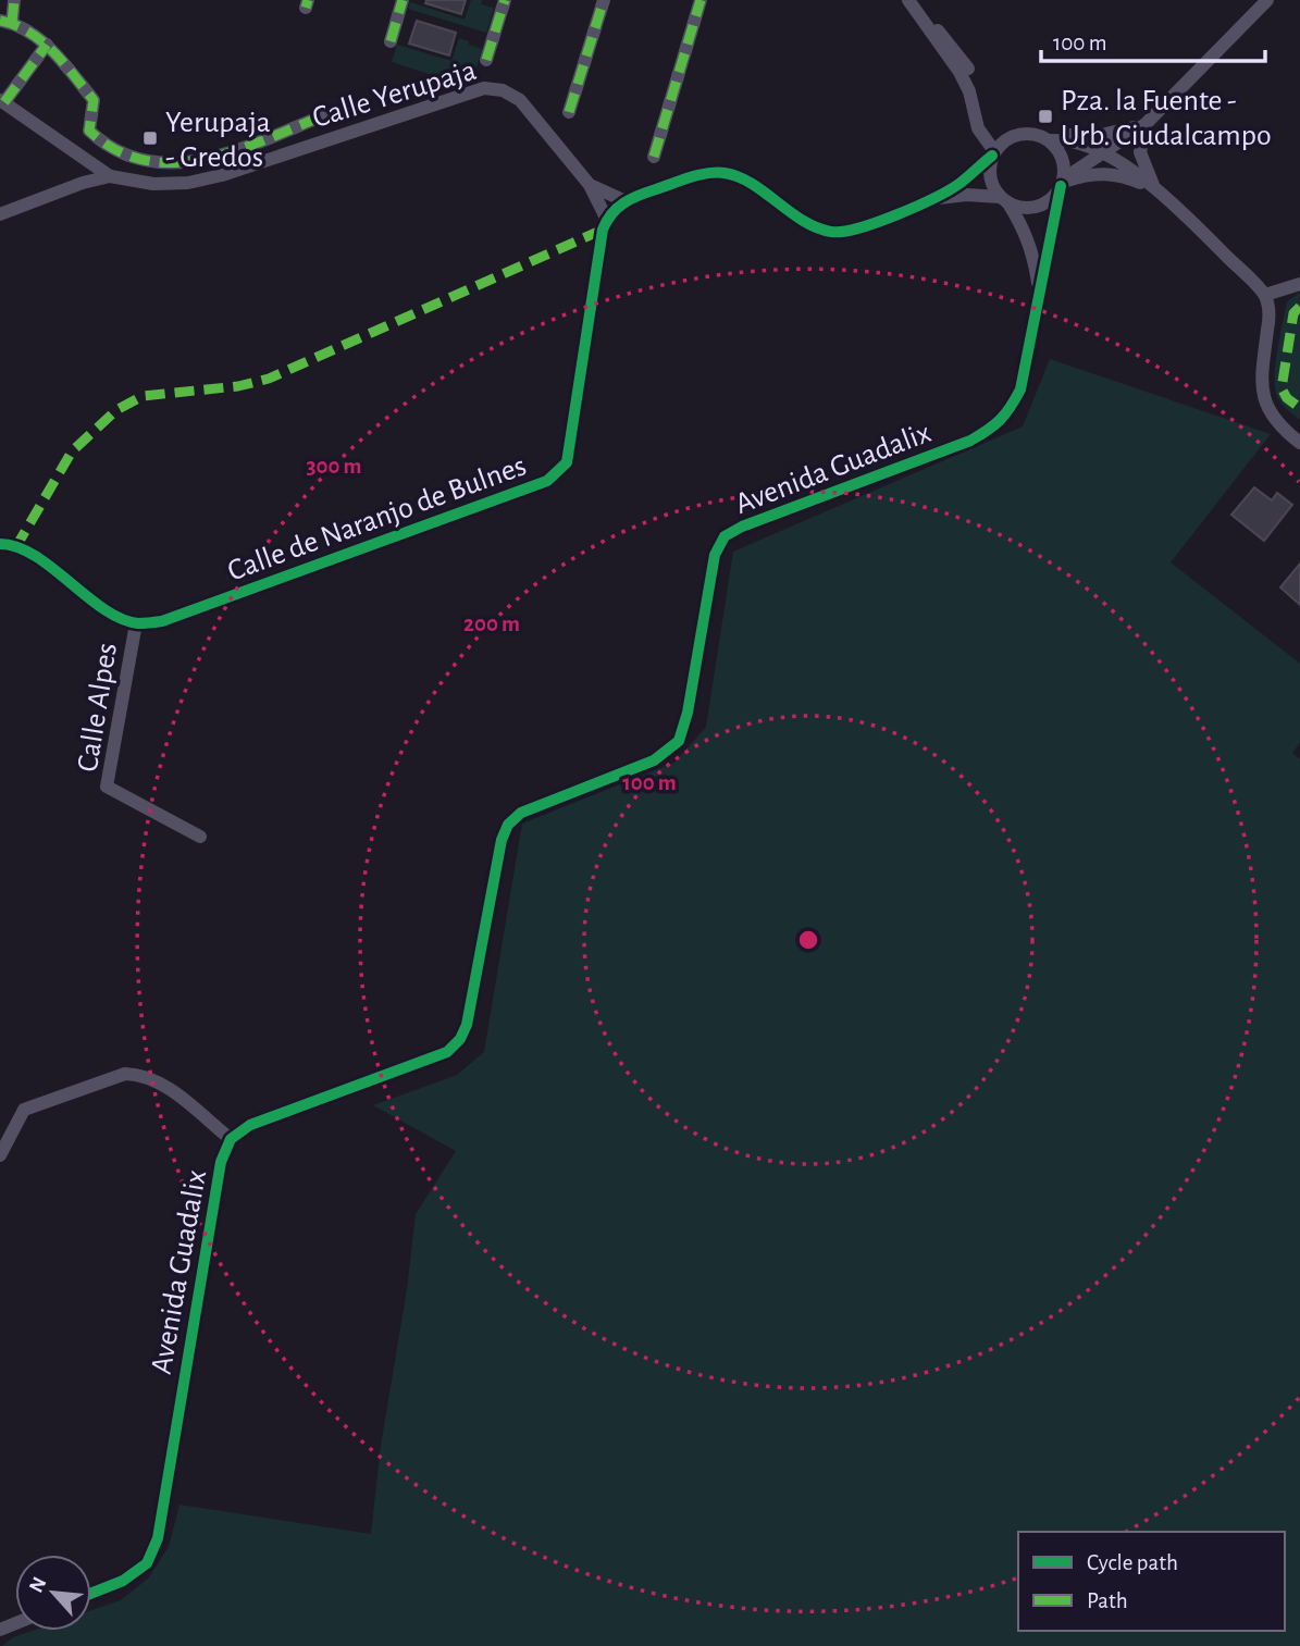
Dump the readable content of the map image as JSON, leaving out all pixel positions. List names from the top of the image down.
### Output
{
  "streets": {
    "street": [
      "Calle Yerupaja",
      "Avenida Guadalix",
      "Calle de Naranjo de Bulnes",
      "Calle Alpes"
    ]
  },
  "crossings": [
    ["Calle Yerupaja", "Calle de Naranjo de Bulnes"],
    ["Calle de Naranjo de Bulnes", "Calle Alpes"]
  ],
  "places": {
    "transit": ["Pza. la Fuente - Urb. Ciudalcampo", "Yerupaja - Gredos"]
  },
  "legend": ["Cycle path", "Path"],
  "scale_bar": "100 m",
  "north": "top left",
  "rings": ["300 m", "200 m", "100 m"]
}
